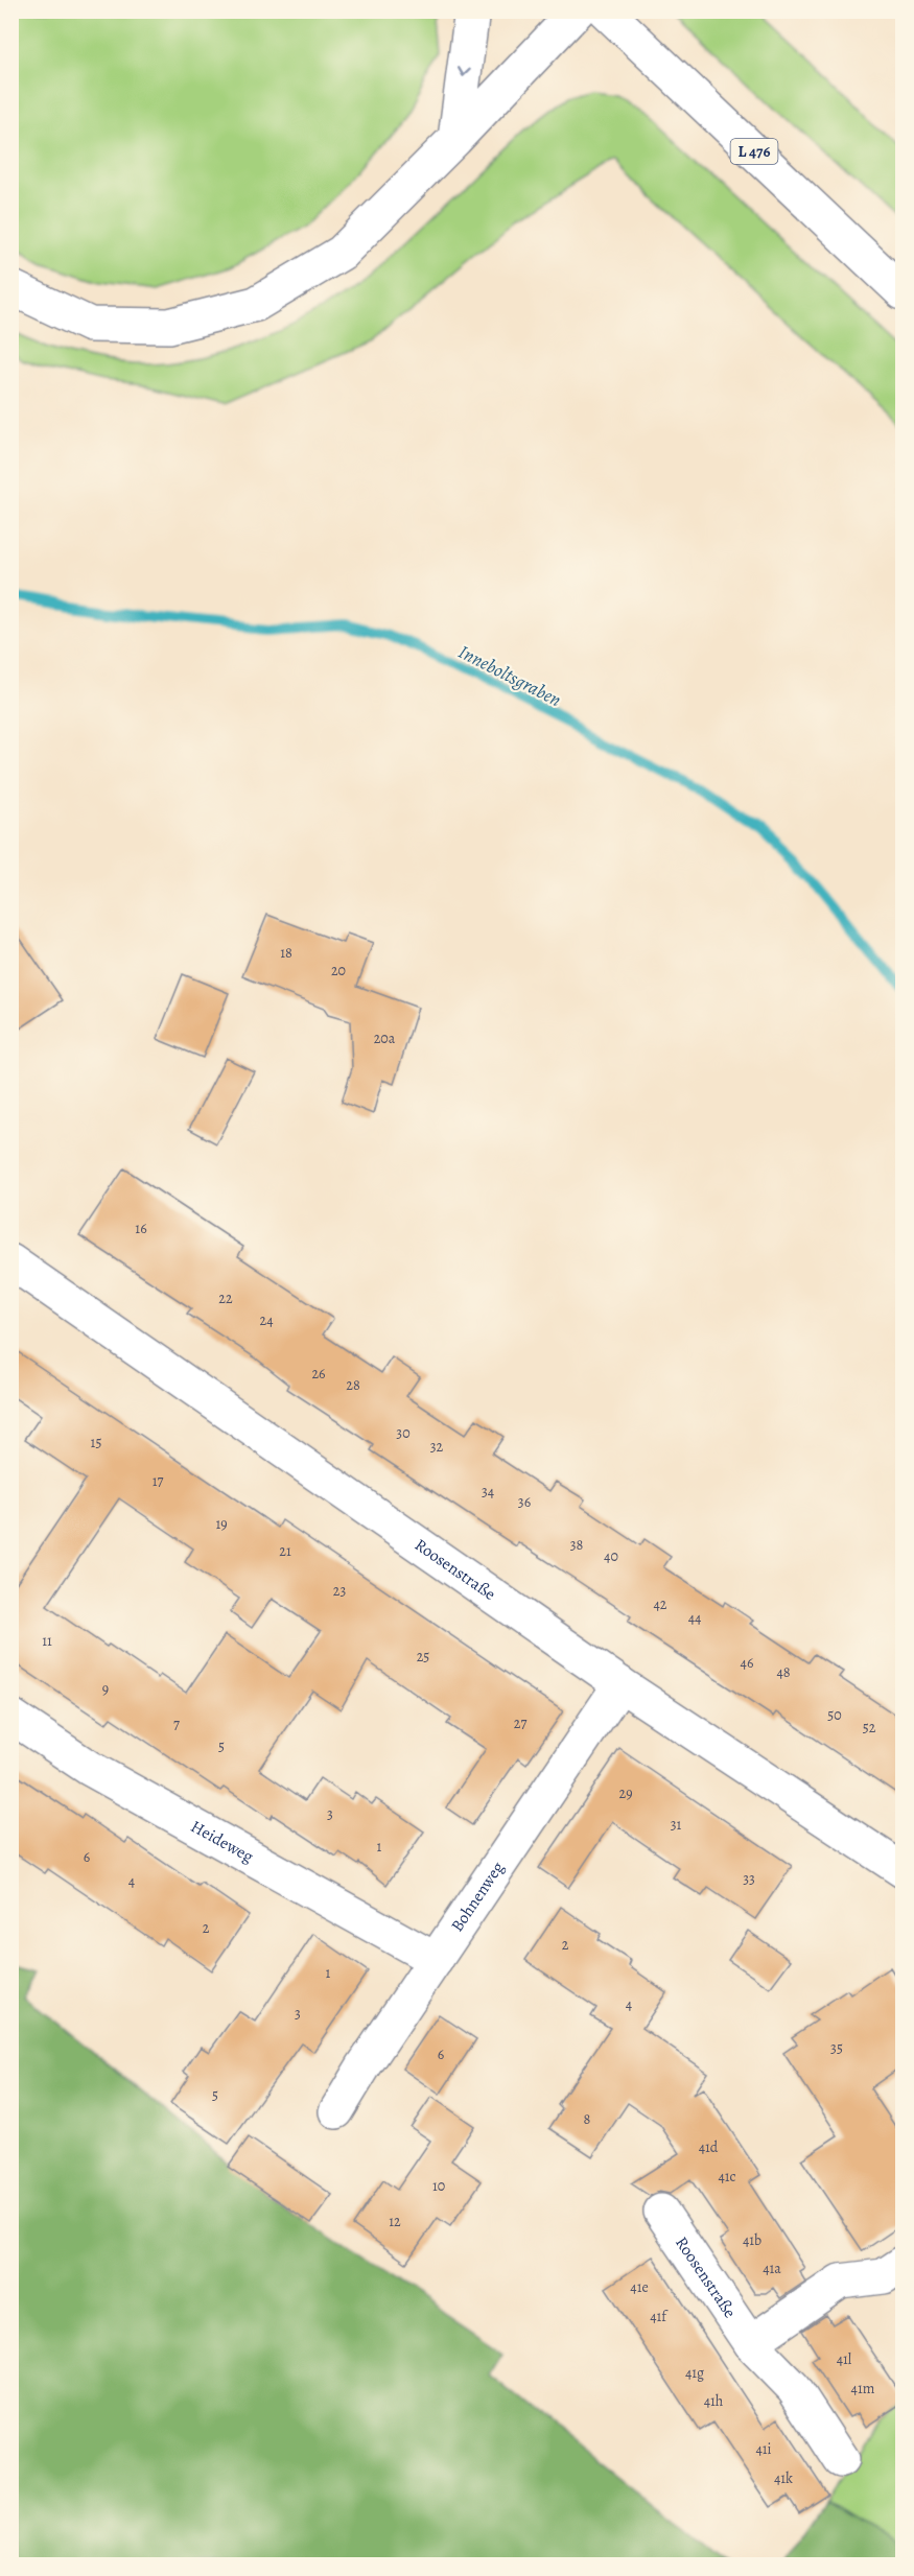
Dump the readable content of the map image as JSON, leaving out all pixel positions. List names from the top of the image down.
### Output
{
  "streets": {
    "street": [
      "L 476",
      "Roosenstraße",
      "Heideweg",
      "Bohnenweg"
    ]
  },
  "crossings": [
    ["Roosenstraße", "Bohnenweg"],
    ["Heideweg", "Bohnenweg"]
  ],
  "water": ["Inneboltsgraben"],
  "house_numbers": [
    "18",
    "20",
    "20a",
    "16",
    "22",
    "24",
    "26",
    "28",
    "30",
    "15",
    "32",
    "17",
    "34",
    "36",
    "19",
    "38",
    "21",
    "40",
    "23",
    "42",
    "44",
    "11",
    "25",
    "46",
    "48",
    "9",
    "50",
    "27",
    "7",
    "52",
    "5",
    "29",
    "3",
    "31",
    "1",
    "6",
    "33",
    "4",
    "2",
    "2",
    "1",
    "4",
    "3",
    "35",
    "6",
    "5",
    "8",
    "41d",
    "41c",
    "10",
    "12",
    "41b",
    "41a",
    "41e",
    "41f",
    "41l",
    "41g",
    "41m",
    "41h",
    "41i",
    "41k"
  ]
}
